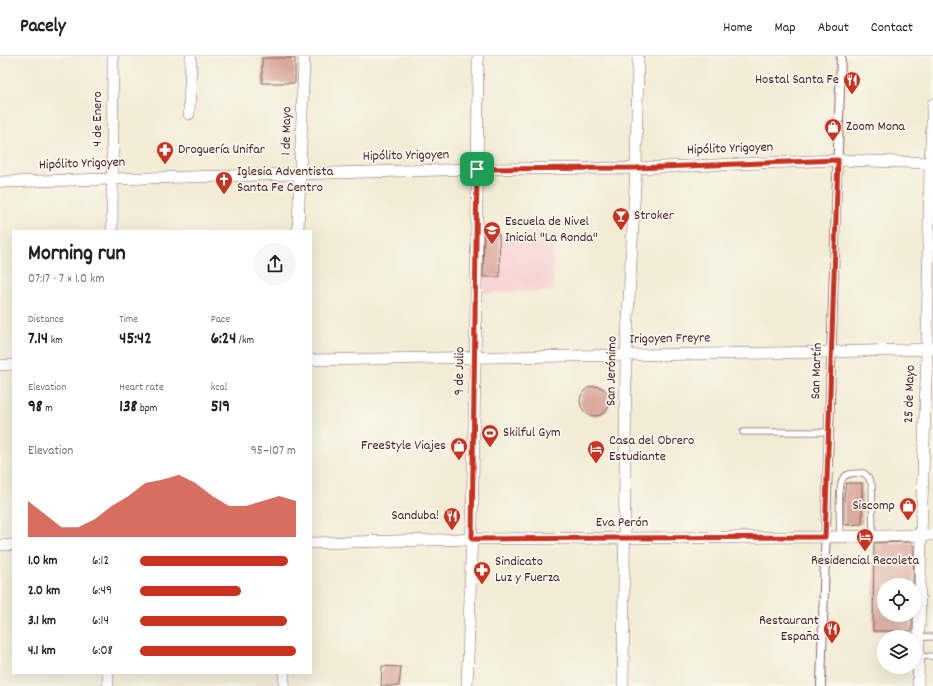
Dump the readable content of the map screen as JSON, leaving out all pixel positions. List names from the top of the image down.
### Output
{
  "streets": {
    "street": [
      "4 de Enero",
      "1 de Mayo",
      "Hipólito Yrigoyen",
      "Irigoyen Freyre",
      "9 de Julio",
      "San Jerónimo",
      "San Martín",
      "25 de Mayo",
      "Eva Perón"
    ]
  },
  "crossings": [
    ["4 de Enero", "Hipólito Yrigoyen"],
    ["1 de Mayo", "Hipólito Yrigoyen"],
    ["Hipólito Yrigoyen", "9 de Julio"],
    ["Hipólito Yrigoyen", "San Jerónimo"],
    ["Hipólito Yrigoyen", "San Martín"],
    ["Hipólito Yrigoyen", "25 de Mayo"],
    ["Irigoyen Freyre", "9 de Julio"],
    ["Irigoyen Freyre", "San Jerónimo"],
    ["Irigoyen Freyre", "San Martín"],
    ["Irigoyen Freyre", "25 de Mayo"],
    ["9 de Julio", "Eva Perón"],
    ["San Jerónimo", "Eva Perón"],
    ["San Martín", "Eva Perón"],
    ["25 de Mayo", "Eva Perón"]
  ],
  "places": {
    "restaurant": ["Hostal Santa Fe", "Sanduba!", "Restaurant España"],
    "shop": ["Zoom Mona", "FreeStyle Viajes", "Siscomp"],
    "pharmacy": ["Droguería Unifar", "Sindicato Luz y Fuerza"],
    "church": ["Iglesia Adventista Santa Fe Centro"],
    "bar": ["Stroker"],
    "school or university": ["Escuela de Nivel Inicial \"La Ronda\""],
    "sports": ["Skilful Gym"],
    "hotel": ["Casa del Obrero Estudiante", "Residencial Recoleta"]
  },
  "page": {
    "header": "Pacely",
    "nav": [
      "Home",
      "Map",
      "About",
      "Contact"
    ],
    "heading": ["Morning run", "07:17 · 7 × 1.0 km"],
    "stats": [
      ["Distance", "7.14 km"],
      ["Time", "45:42"],
      ["Pace", "6:24 /km"],
      ["Elevation", "98 m"],
      ["Heart rate", "138 bpm"],
      ["kcal", "519"]
    ],
    "chart": ["Elevation", "95–107 m"],
    "list": [
      {
        "name": "1.0 km",
        "note": "6:12"
      },
      {
        "name": "2.0 km",
        "note": "6:49"
      },
      {
        "name": "3.1 km",
        "note": "6:14"
      },
      {
        "name": "4.1 km",
        "note": "6:08"
      }
    ]
  }
}
